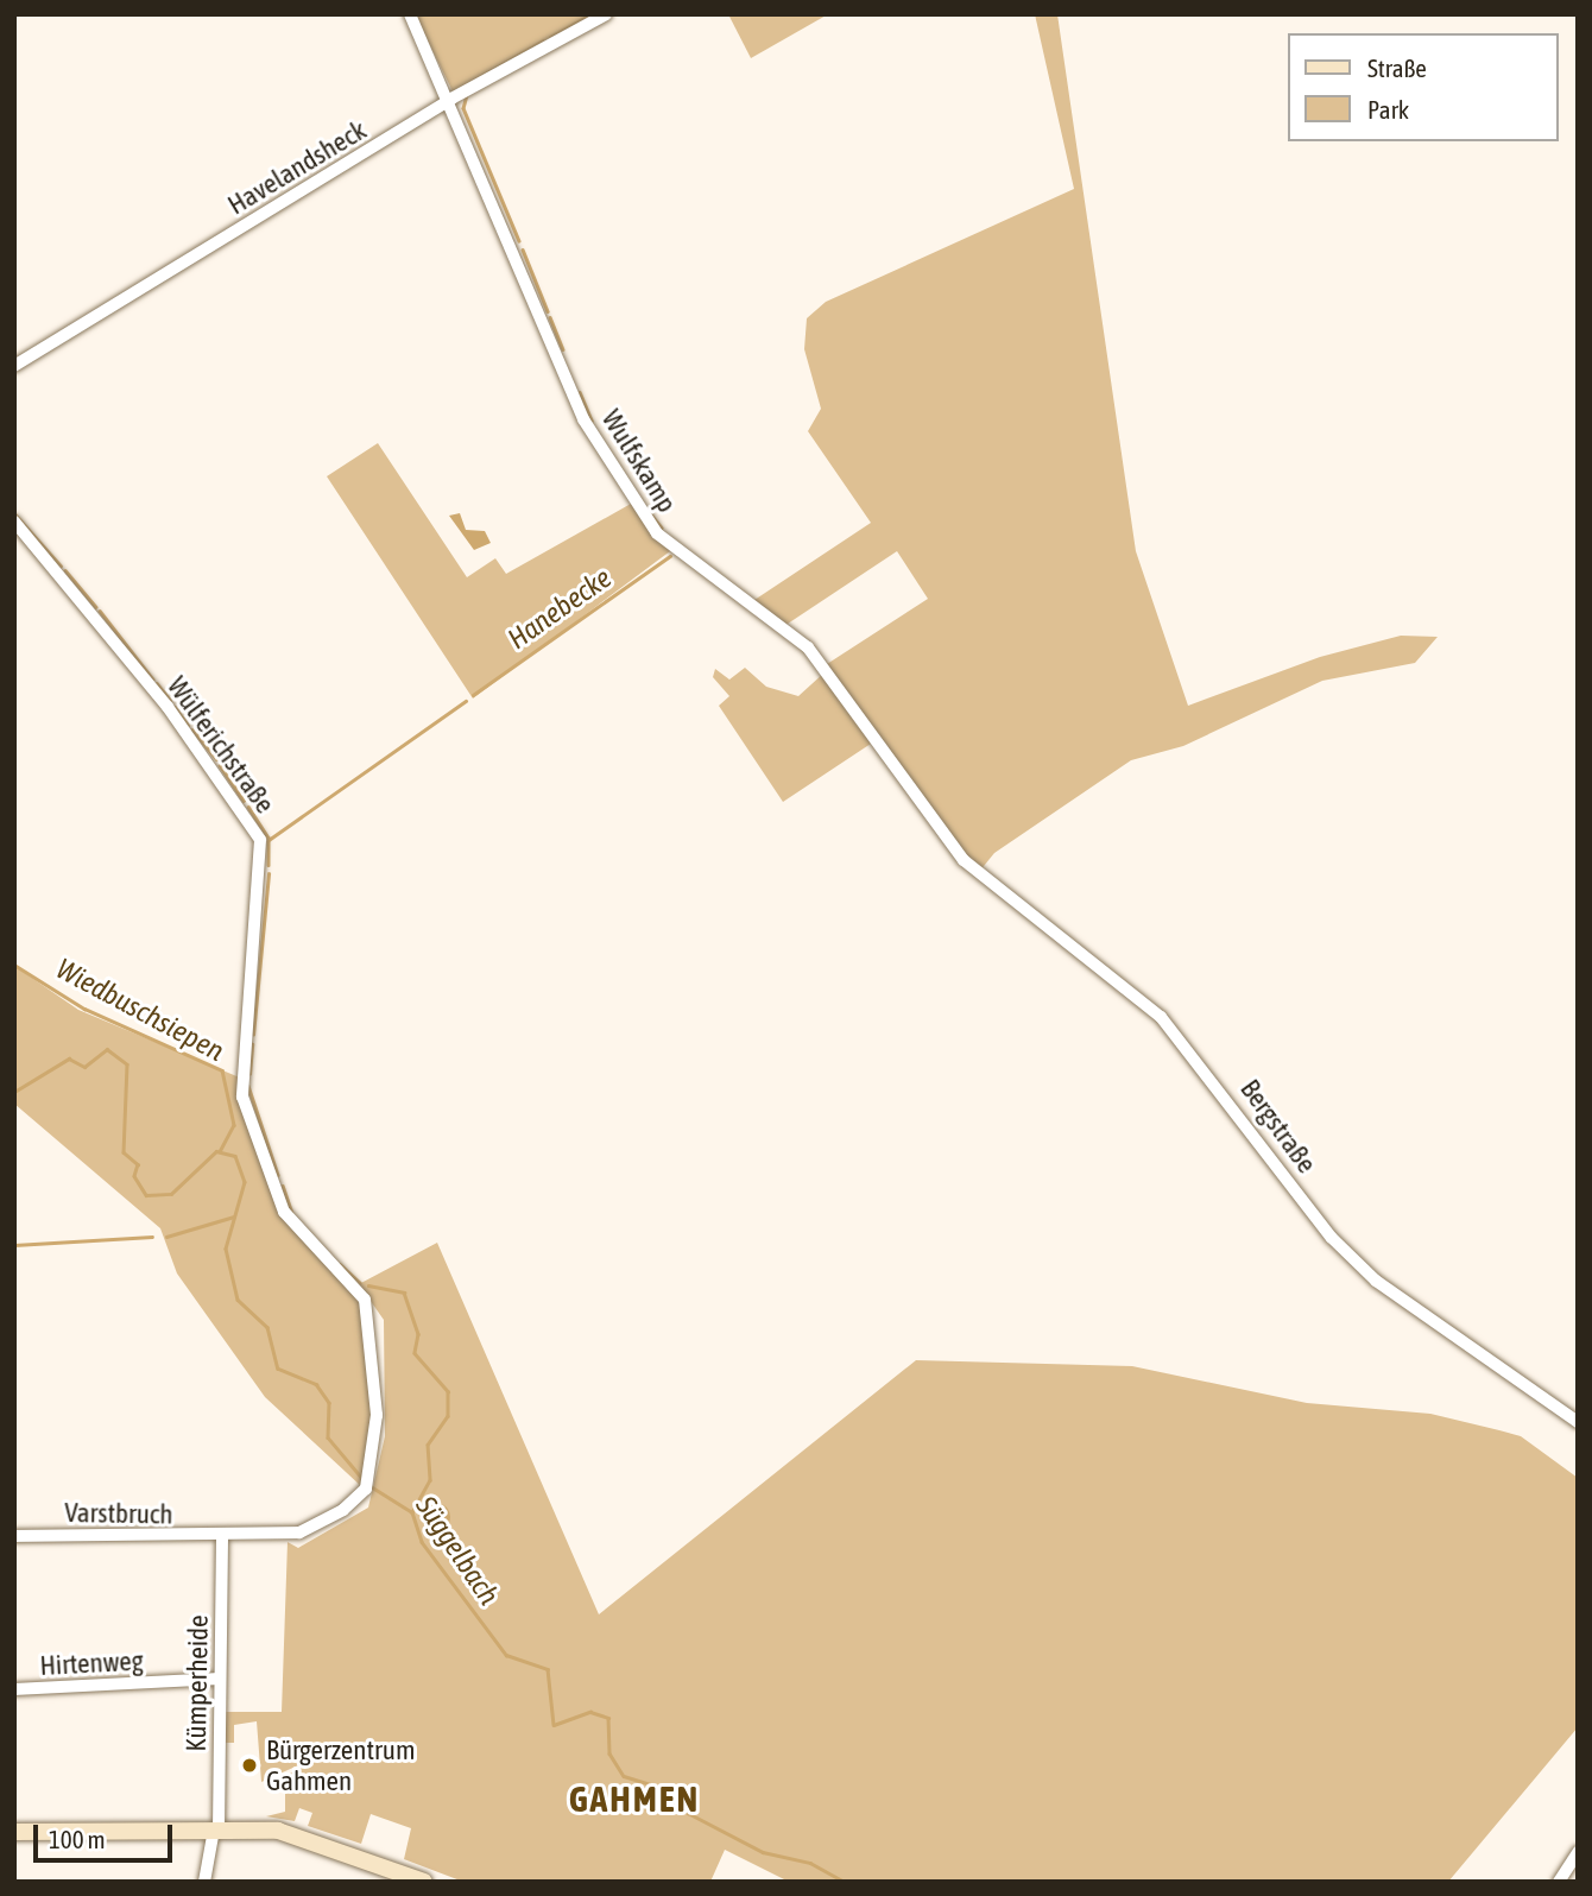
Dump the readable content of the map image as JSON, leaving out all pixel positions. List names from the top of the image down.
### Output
{
  "streets": {
    "street": [
      "Havelandsheck",
      "Wulfskamp",
      "Wülferichstraße",
      "Bergstraße",
      "Varstbruch",
      "Hirtenweg",
      "Kümperheide"
    ]
  },
  "crossings": [
    ["Havelandsheck", "Wulfskamp"],
    ["Wulfskamp", "Bergstraße"],
    ["Wülferichstraße", "Varstbruch"],
    ["Wülferichstraße", "Kümperheide"],
    ["Varstbruch", "Kümperheide"],
    ["Hirtenweg", "Kümperheide"]
  ],
  "districts": ["GAHMEN"],
  "water": ["Hanebecke", "Wiedbuschsiepen", "Süggelbach"],
  "places": ["Bürgerzentrum Gahmen"],
  "legend": ["Straße", "Park"],
  "scale_bar": "100 m"
}
